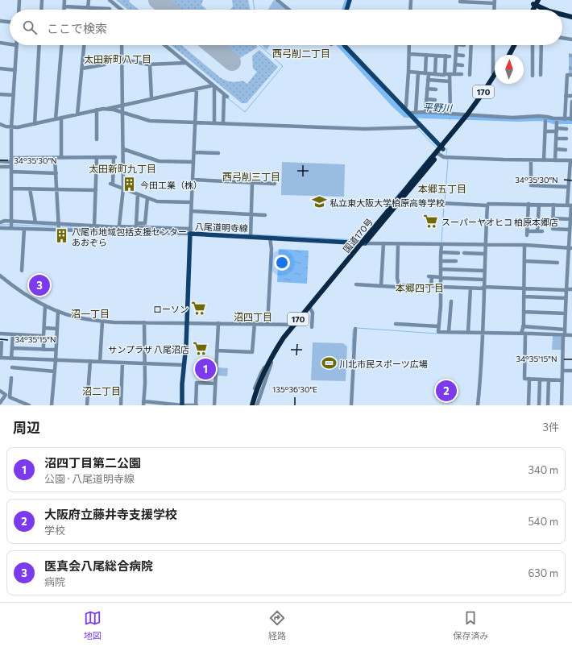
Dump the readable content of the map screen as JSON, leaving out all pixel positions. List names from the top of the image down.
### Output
{
  "streets": {
    "highway": ["170", "国道170号"],
    "main road": ["八尾道明寺線"]
  },
  "crossings": [
    ["八尾道明寺線", "国道170号"]
  ],
  "districts": [
    "西弓削二丁目",
    "太田新町八丁目",
    "太田新町九丁目",
    "西弓削三丁目",
    "本郷五丁目",
    "本郷四丁目",
    "沼一丁目",
    "沼四丁目",
    "沼二丁目"
  ],
  "water": ["平野川"],
  "places": {
    "building": ["今田工業（株）", "八尾市地域包括支援センター あおぞら"],
    "school or university": ["私立東大阪大学柏原高等学校"],
    "supermarket": ["スーパーヤオヒコ 柏原本郷店", "ローソン", "サンプラザ 八尾沼店"],
    "sports": ["川北市民スポーツ広場"]
  },
  "north": "top",
  "page": {
    "search": "ここで検索",
    "pins": ["3", "1", "2"],
    "heading": ["周辺", "3件"],
    "list": [
      {
        "mark": "1",
        "name": "沼四丁目第二公園",
        "note": "公園 · 八尾道明寺線",
        "value": "340 m"
      },
      {
        "mark": "2",
        "name": "大阪府立藤井寺支援学校",
        "note": "学校",
        "value": "540 m"
      },
      {
        "mark": "3",
        "name": "医真会八尾総合病院",
        "note": "病院",
        "value": "630 m"
      }
    ],
    "nav": ["地図", "経路", "保存済み"]
  },
  "coordinates": ["34°35'30\"N", "34°35'15\"N", "135°36'30\"E"]
}
